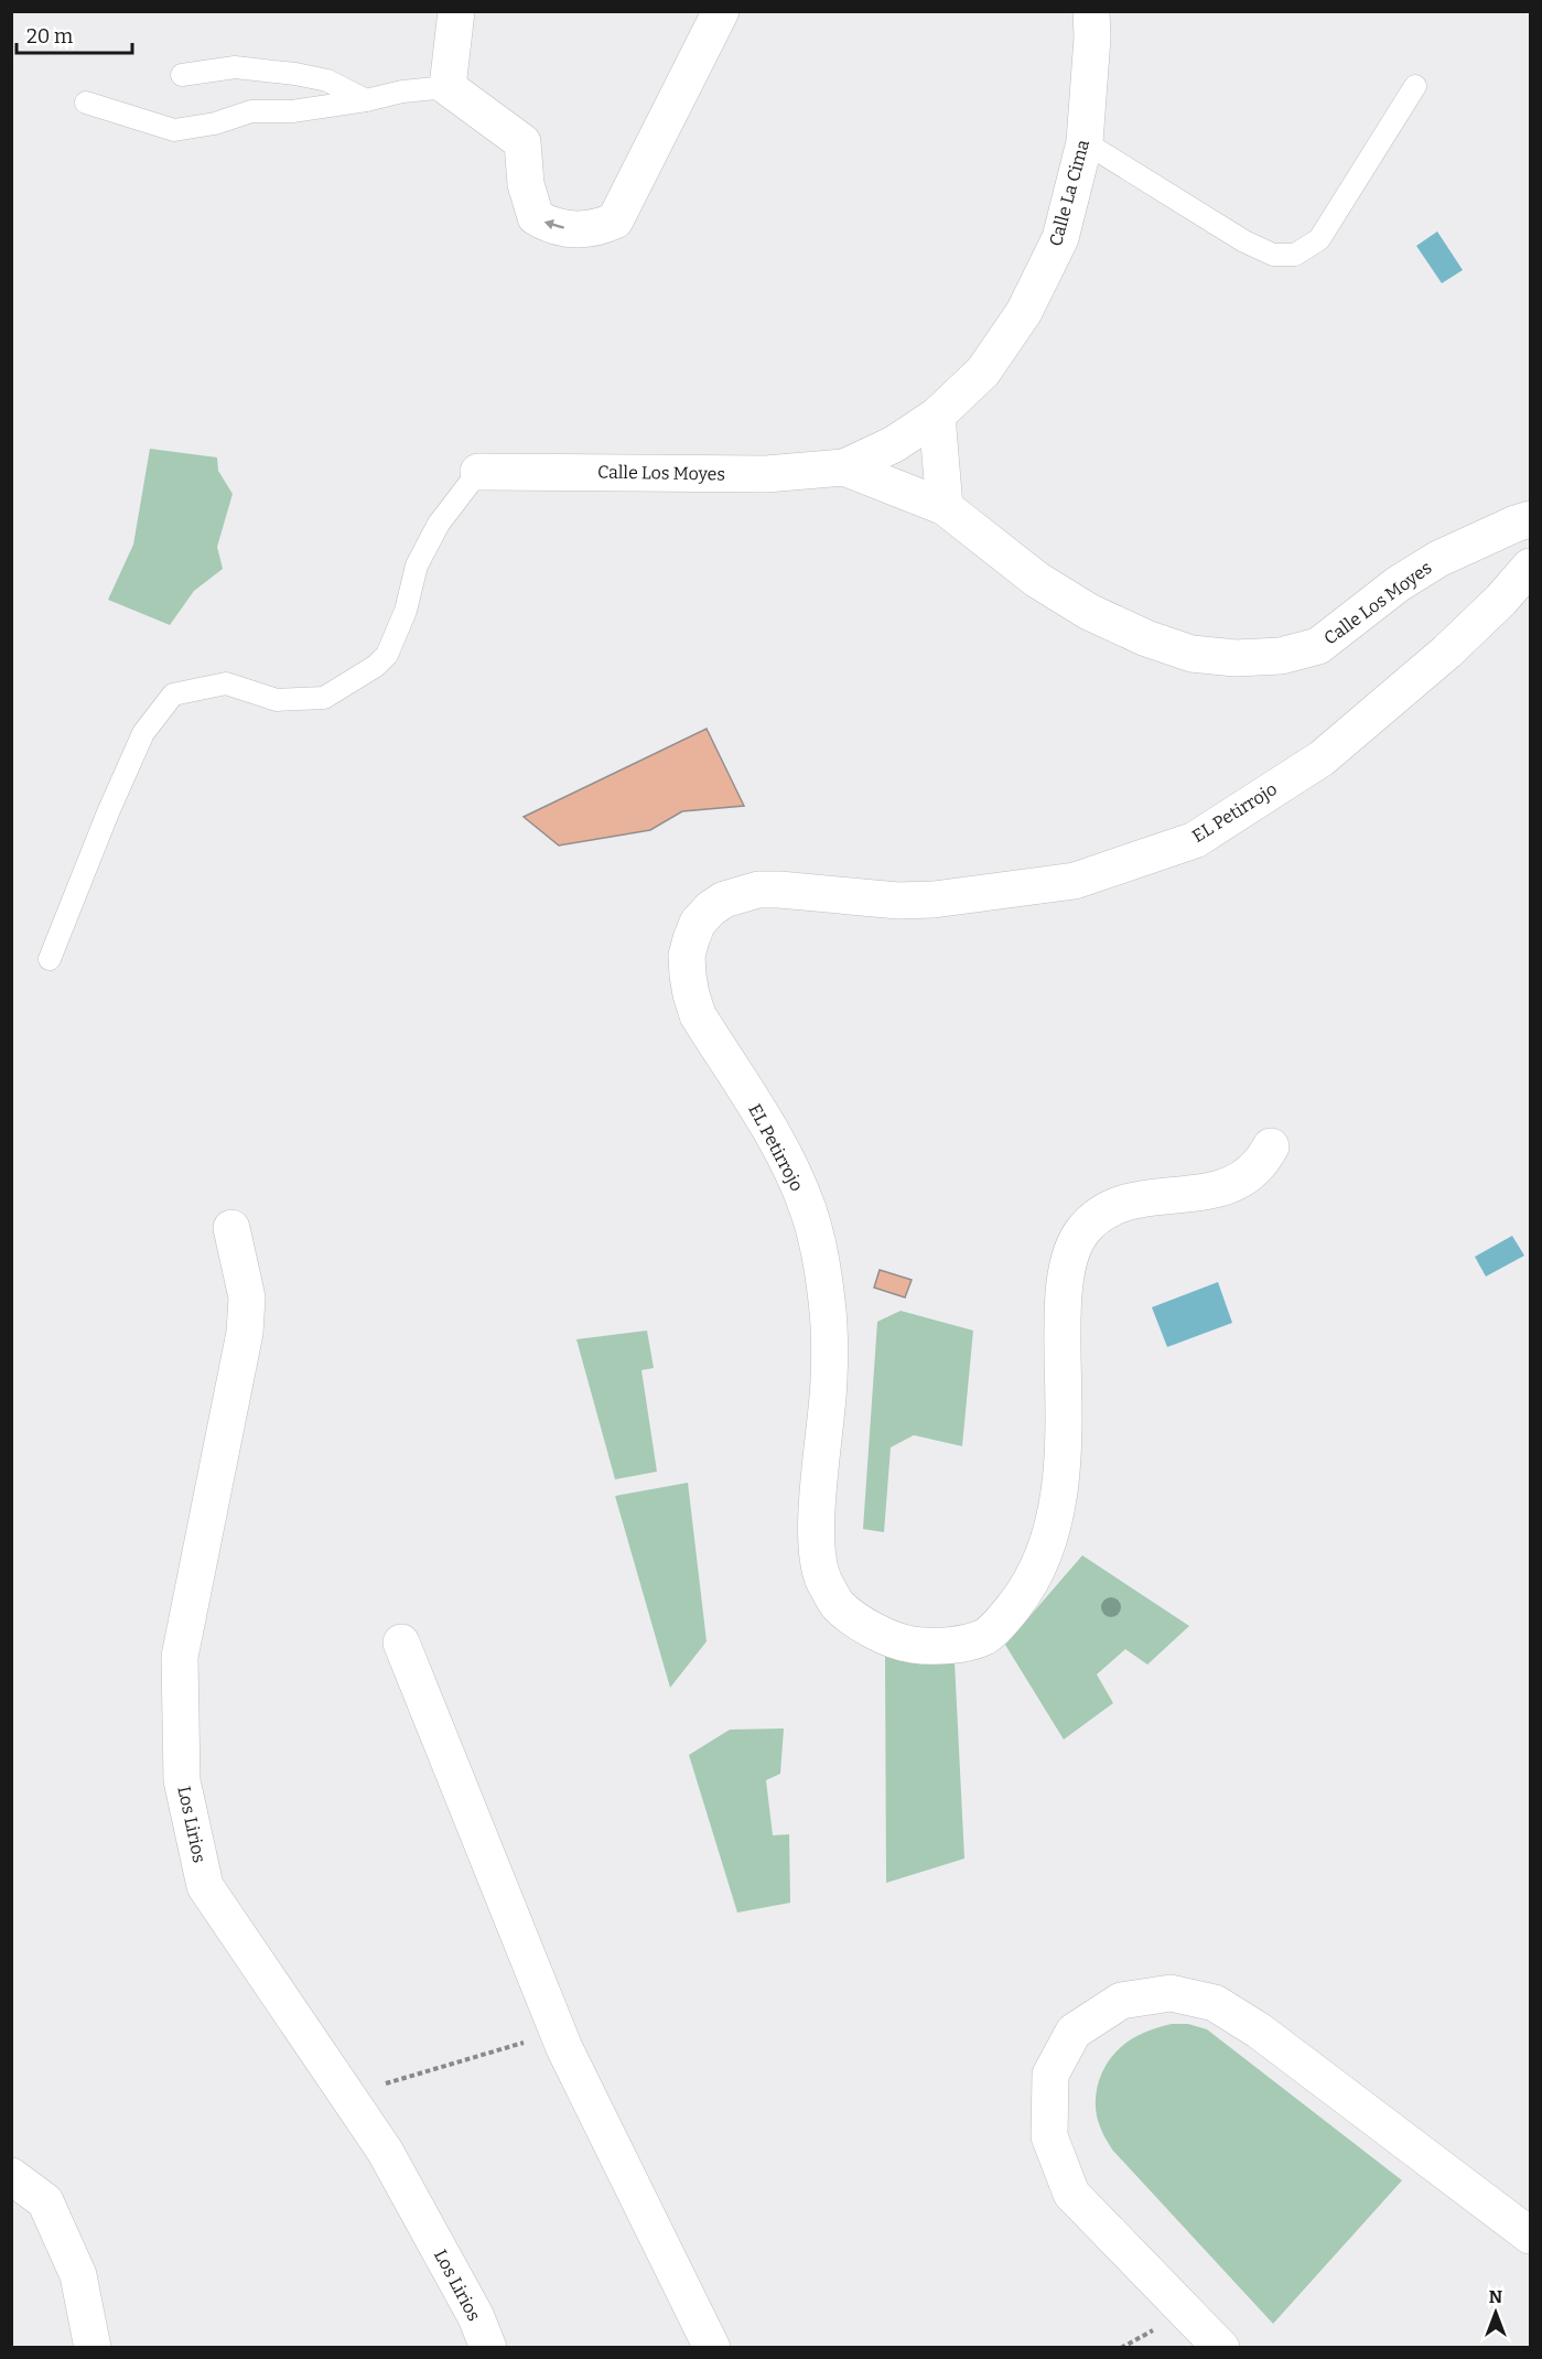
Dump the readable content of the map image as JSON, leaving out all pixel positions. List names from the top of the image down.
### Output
{
  "streets": {
    "street": [
      "Calle La Cima",
      "Calle Los Moyes",
      "EL Petirrojo",
      "Los Lirios"
    ]
  },
  "crossings": [
    ["Calle La Cima", "Calle Los Moyes"]
  ],
  "scale_bar": "20 m",
  "north": "top"
}
